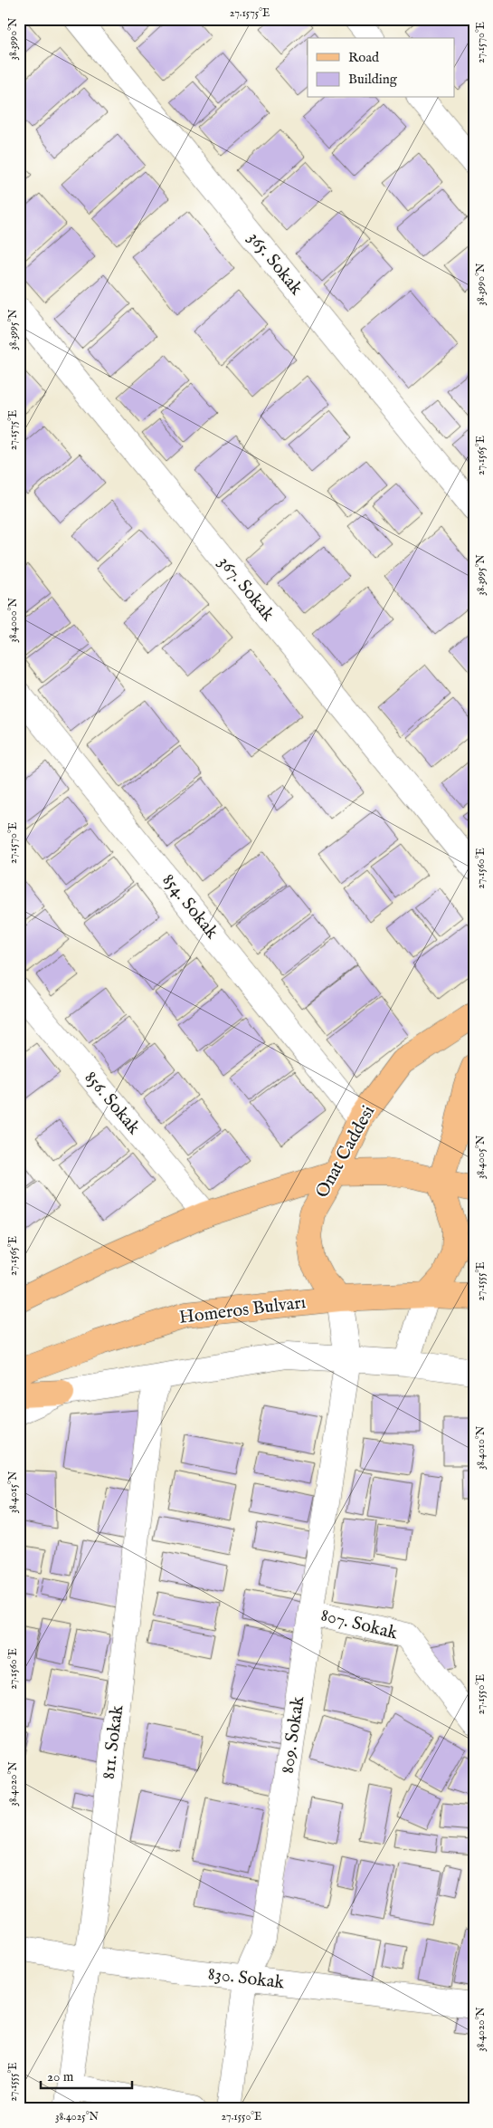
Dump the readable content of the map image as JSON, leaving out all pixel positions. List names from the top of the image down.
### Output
{
  "streets": {
    "main road": ["Onat Caddesi", "Homeros Bulvarı"],
    "street": [
      "365. Sokak",
      "367. Sokak",
      "854. Sokak",
      "856. Sokak",
      "807. Sokak",
      "809. Sokak",
      "811. Sokak",
      "830. Sokak"
    ]
  },
  "crossings": [
    ["854. Sokak", "Onat Caddesi"],
    ["Onat Caddesi", "Homeros Bulvarı"],
    ["Onat Caddesi", "809. Sokak"],
    ["Homeros Bulvarı", "809. Sokak"],
    ["807. Sokak", "809. Sokak"],
    ["809. Sokak", "830. Sokak"],
    ["811. Sokak", "830. Sokak"]
  ],
  "legend": ["Road", "Building"],
  "scale_bar": "20 m",
  "coordinates": [
    "27.1575°E",
    "38.3990°N",
    "27.1570°E",
    "38.3995°N",
    "27.1565°E",
    "38.4000°N",
    "27.1560°E",
    "38.4005°N",
    "27.1555°E",
    "38.4010°N",
    "38.4015°N",
    "27.1550°E",
    "38.4020°N",
    "38.4025°N"
  ]
}
